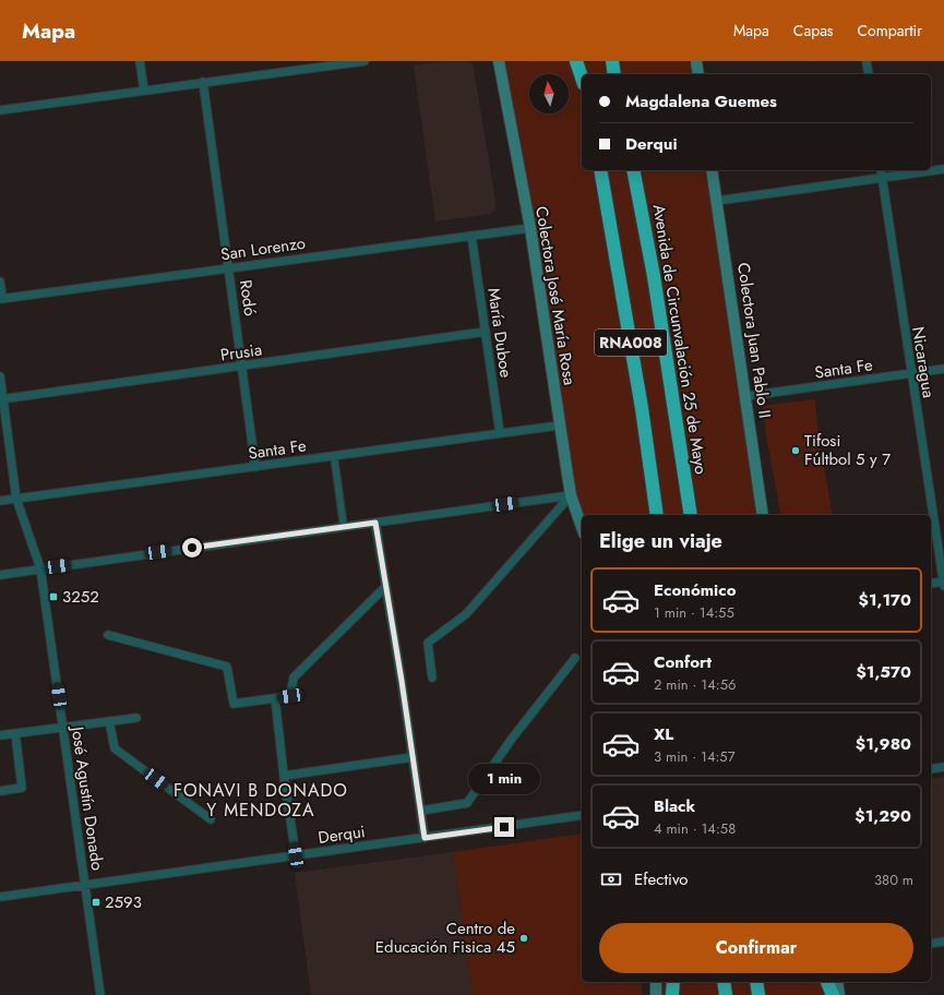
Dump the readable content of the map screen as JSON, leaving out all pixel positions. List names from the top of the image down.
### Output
{
  "streets": {
    "highway": ["Avenida de Circunvalación 25 de Mayo", "RNA008"],
    "main road": ["Colectora José María Rosa", "Colectora Juan Pablo II"],
    "street": [
      "San Lorenzo",
      "Rodó",
      "María Duboe",
      "Prusia",
      "Nicaragua",
      "Santa Fe",
      "José Agustín Donado",
      "Derqui"
    ]
  },
  "crossings": [
    ["San Lorenzo", "Colectora José María Rosa"],
    ["San Lorenzo", "Rodó"],
    ["San Lorenzo", "María Duboe"],
    ["Colectora José María Rosa", "Santa Fe"],
    ["Rodó", "Prusia"],
    ["Rodó", "Santa Fe"],
    ["María Duboe", "Prusia"],
    ["María Duboe", "Santa Fe"],
    ["Colectora Juan Pablo II", "Santa Fe"],
    ["Prusia", "José Agustín Donado"],
    ["Nicaragua", "Santa Fe"],
    ["Santa Fe", "José Agustín Donado"],
    ["José Agustín Donado", "Derqui"]
  ],
  "districts": ["FONAVI B DONADO Y MENDOZA"],
  "places": {
    "other": ["Tifosi Fúltbol 5 y 7", "Centro de Educación Fisica 45"],
    "transit": ["3252", "2593"]
  },
  "north": "top",
  "page": {
    "header": "Mapa",
    "nav": ["Mapa", "Capas", "Compartir"],
    "banner": ["Magdalena Guemes", "Derqui"],
    "heading": "Elige un viaje",
    "list": [
      {
        "name": "Económico",
        "note": "1 min · 14:55",
        "value": "$1,170"
      },
      {
        "name": "Confort",
        "note": "2 min · 14:56",
        "value": "$1,570"
      },
      {
        "name": "XL",
        "note": "3 min · 14:57",
        "value": "$1,980"
      },
      {
        "name": "Black",
        "note": "4 min · 14:58",
        "value": "$1,290"
      }
    ],
    "bubble": "1 min",
    "pay": ["Efectivo", "380 m"],
    "buttons": "Confirmar"
  }
}
